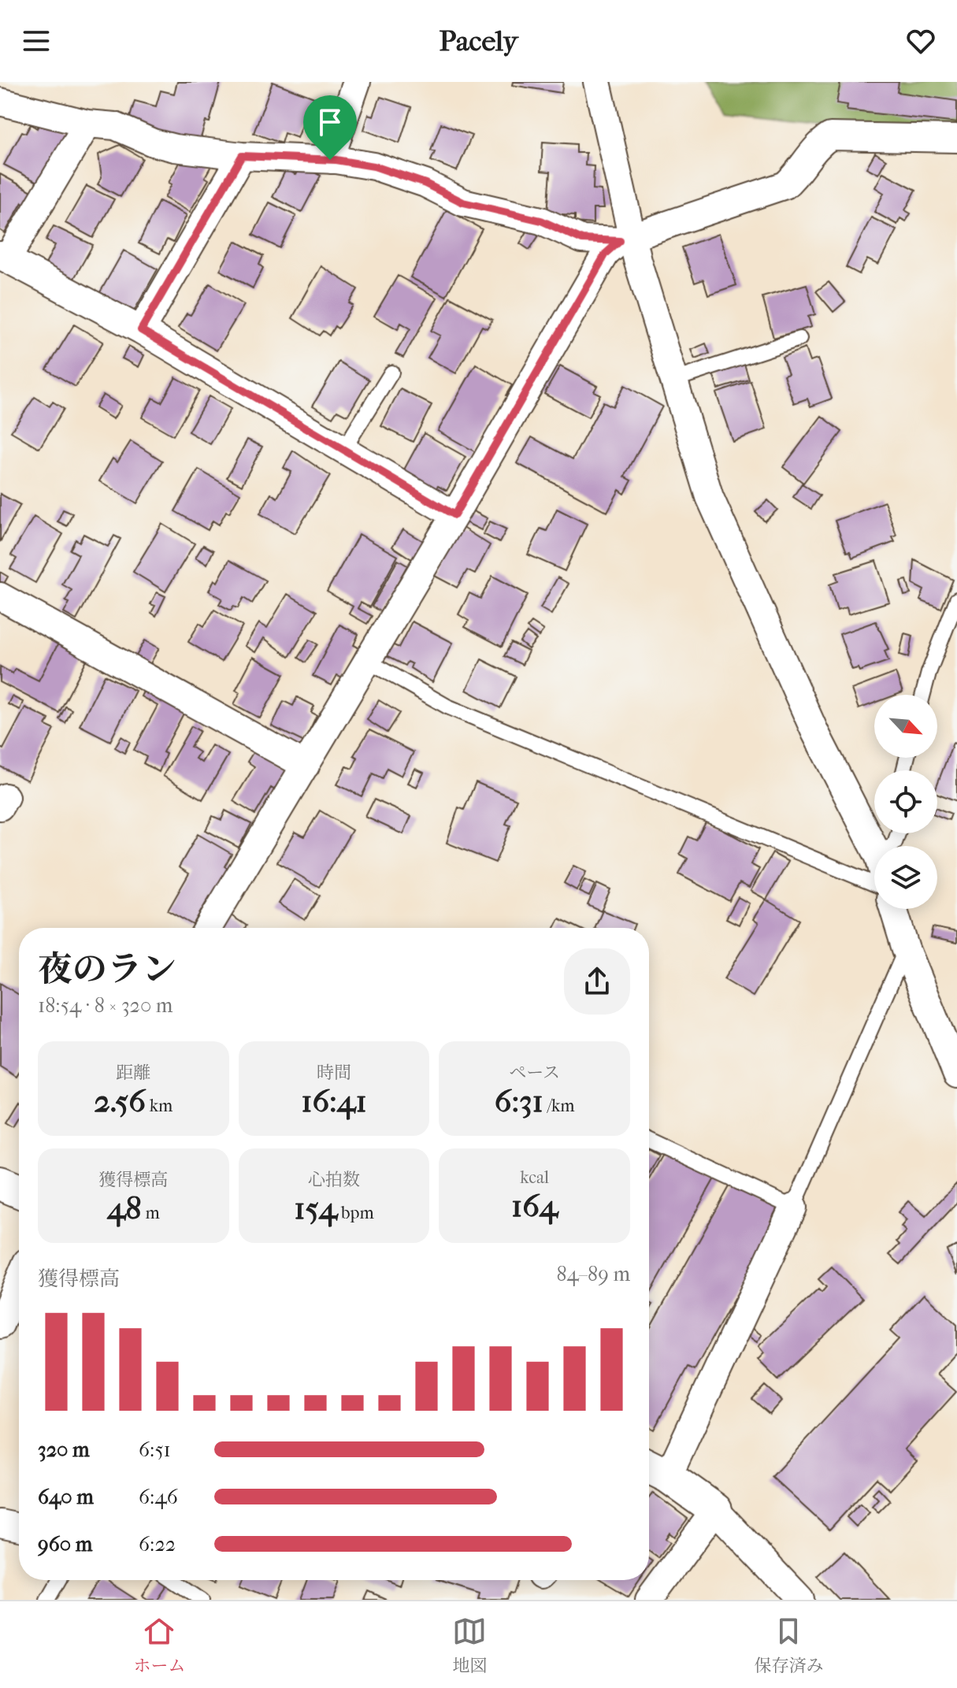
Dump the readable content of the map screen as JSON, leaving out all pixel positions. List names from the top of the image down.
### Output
{
  "north": "bottom right",
  "page": {
    "header": "Pacely",
    "heading": ["夜のラン", "18:54 · 8 × 320 m"],
    "stats": [
      ["距離", "2.56 km"],
      ["時間", "16:41"],
      ["ペース", "6:31 /km"],
      ["獲得標高", "48 m"],
      ["心拍数", "154 bpm"],
      ["kcal", "164"]
    ],
    "chart": ["獲得標高", "84–89 m"],
    "list": [
      {
        "name": "320 m",
        "note": "6:51"
      },
      {
        "name": "640 m",
        "note": "6:46"
      },
      {
        "name": "960 m",
        "note": "6:22"
      }
    ],
    "tabs": ["ホーム", "地図", "保存済み"]
  }
}
